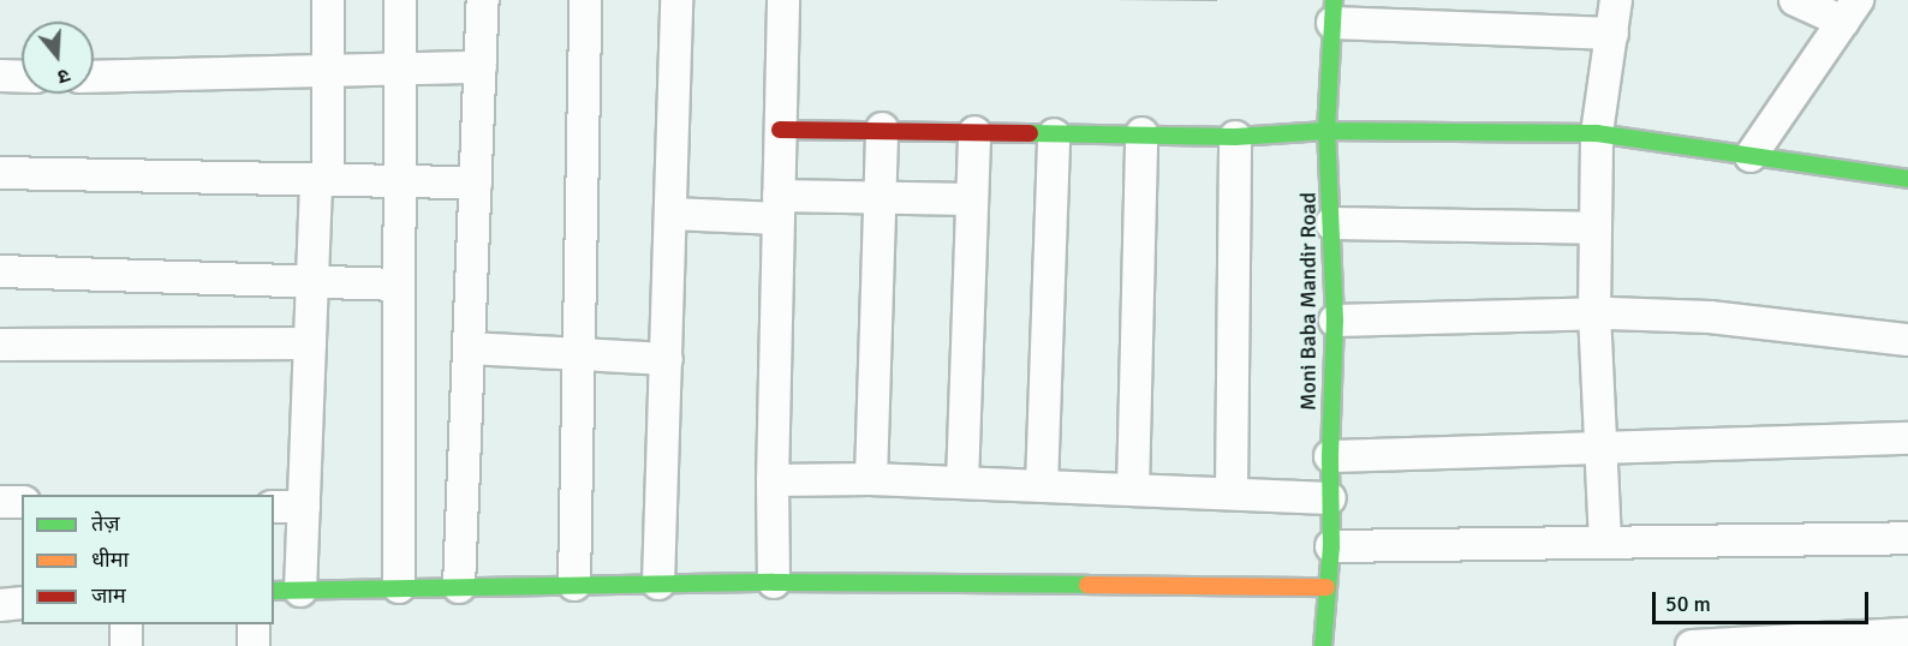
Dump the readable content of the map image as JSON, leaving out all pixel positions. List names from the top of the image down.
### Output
{
  "streets": {
    "street": ["Moni Baba Mandir Road"]
  },
  "legend": ["तेज़", "धीमा", "जाम"],
  "scale_bar": "50 m",
  "north": "bottom"
}
